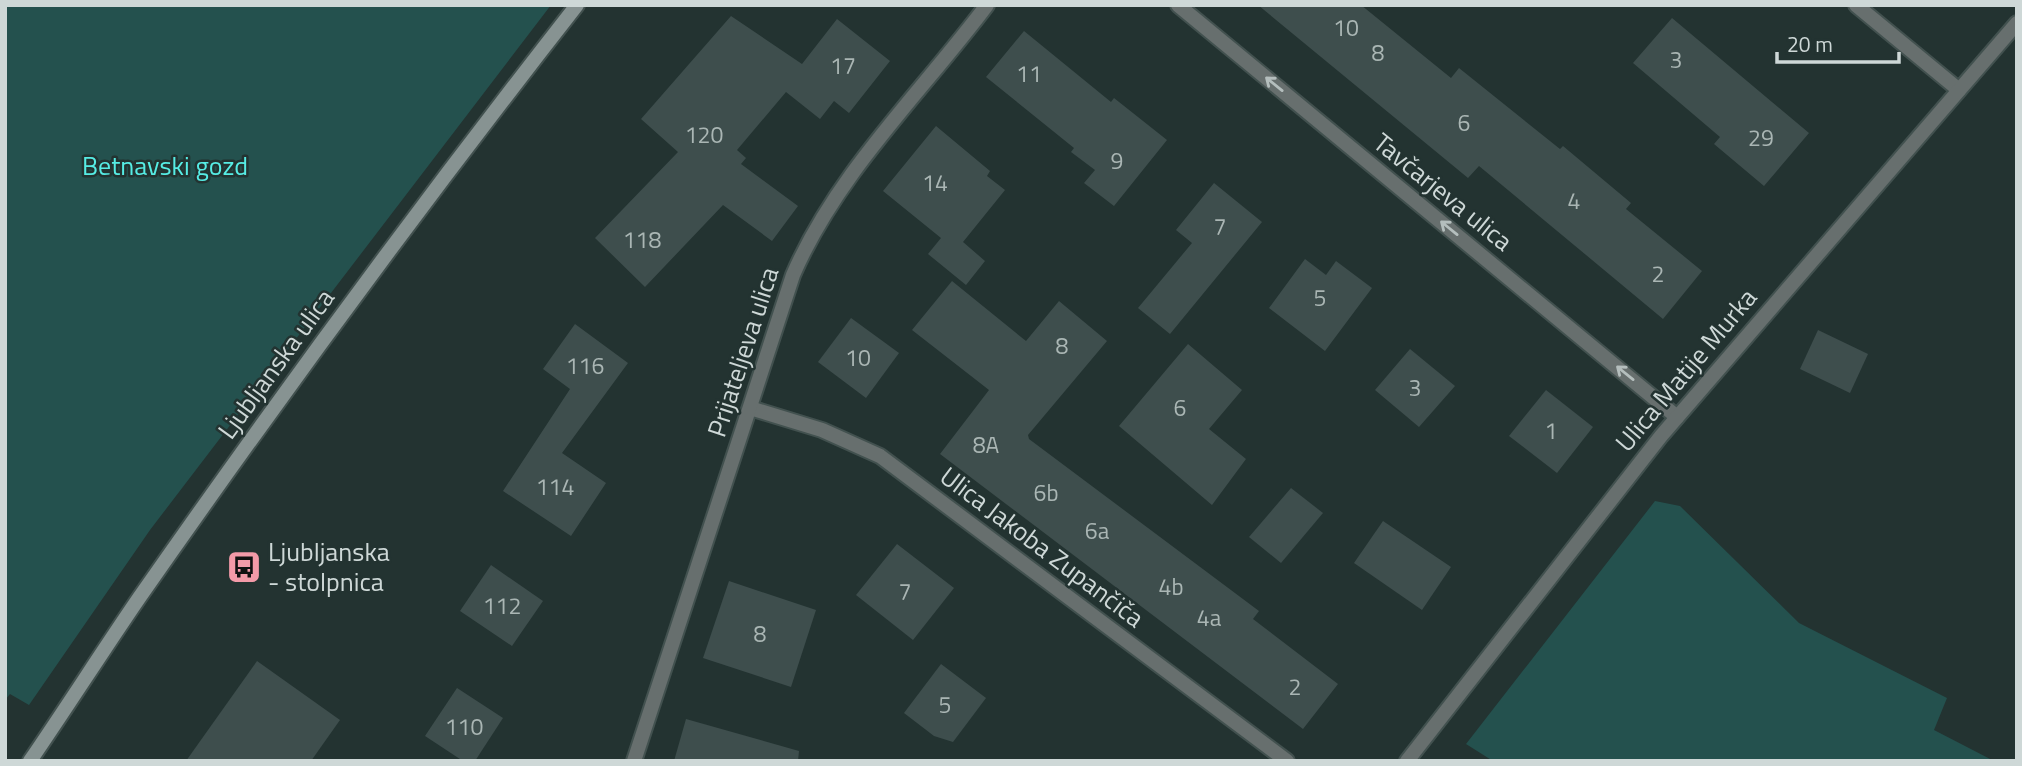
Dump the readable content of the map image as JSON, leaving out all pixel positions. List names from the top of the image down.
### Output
{
  "streets": {
    "street": [
      "Tavčarjeva ulica",
      "Prijateljeva ulica",
      "Ljubljanska ulica",
      "Ulica Matije Murka",
      "Ulica Jakoba Zupančiča"
    ]
  },
  "crossings": [
    ["Tavčarjeva ulica", "Ulica Matije Murka"],
    ["Prijateljeva ulica", "Ulica Jakoba Zupančiča"]
  ],
  "one_way": ["Tavčarjeva ulica"],
  "parks": ["Betnavski gozd"],
  "places": {
    "bus stop": ["Ljubljanska - stolpnica"]
  },
  "house_numbers": [
    "10",
    "8",
    "3",
    "17",
    "11",
    "6",
    "120",
    "29",
    "9",
    "14",
    "4",
    "7",
    "118",
    "2",
    "5",
    "8",
    "10",
    "116",
    "3",
    "6",
    "1",
    "8A",
    "114",
    "6b",
    "6a",
    "4b",
    "7",
    "112",
    "4a",
    "8",
    "2",
    "5",
    "110"
  ],
  "scale_bar": "20 m"
}
